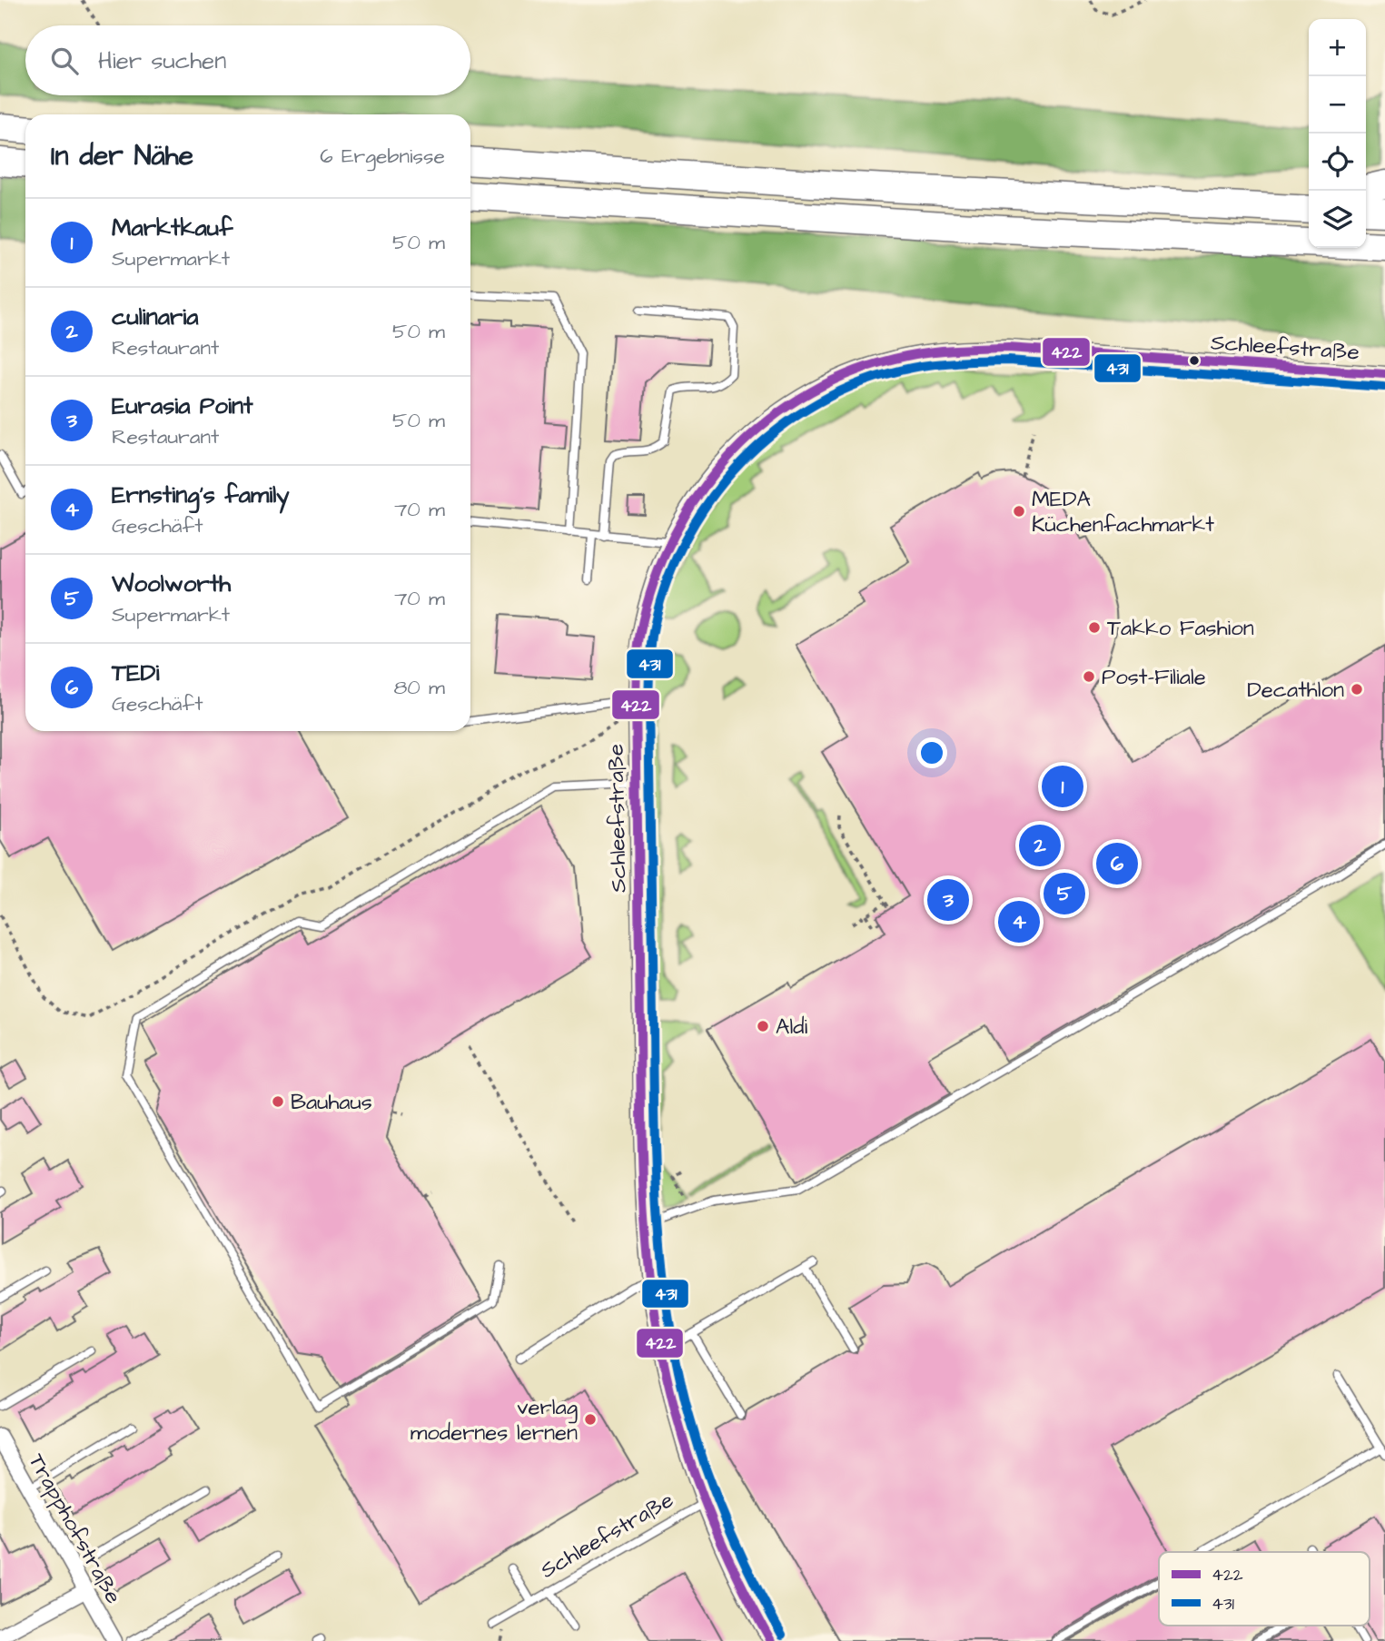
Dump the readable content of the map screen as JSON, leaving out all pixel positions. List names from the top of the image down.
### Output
{
  "streets": {
    "street": ["Schleefstraße", "Trapphofstraße"]
  },
  "places": [
    "MEDA Küchenfachmarkt",
    "Takko Fashion",
    "Post-Filiale",
    "Decathlon",
    "Aldi",
    "Bauhaus",
    "verlag modernes lernen"
  ],
  "lines": ["transit line 422", "transit line 431"],
  "legend": ["422", "431"],
  "page": {
    "map_buttons": ["+", "−"],
    "search": "Hier suchen",
    "heading": ["In der Nähe", "6 Ergebnisse"],
    "list": [
      {
        "mark": "1",
        "name": "Marktkauf",
        "note": "Supermarkt",
        "value": "50 m"
      },
      {
        "mark": "2",
        "name": "culinaria",
        "note": "Restaurant",
        "value": "50 m"
      },
      {
        "mark": "3",
        "name": "Eurasia Point",
        "note": "Restaurant",
        "value": "50 m"
      },
      {
        "mark": "4",
        "name": "Ernsting's family",
        "note": "Geschäft",
        "value": "70 m"
      },
      {
        "mark": "5",
        "name": "Woolworth",
        "note": "Supermarkt",
        "value": "70 m"
      },
      {
        "mark": "6",
        "name": "TEDi",
        "note": "Geschäft",
        "value": "80 m"
      }
    ],
    "pins": [
      "1",
      "2",
      "6",
      "5",
      "3",
      "4"
    ]
  }
}
